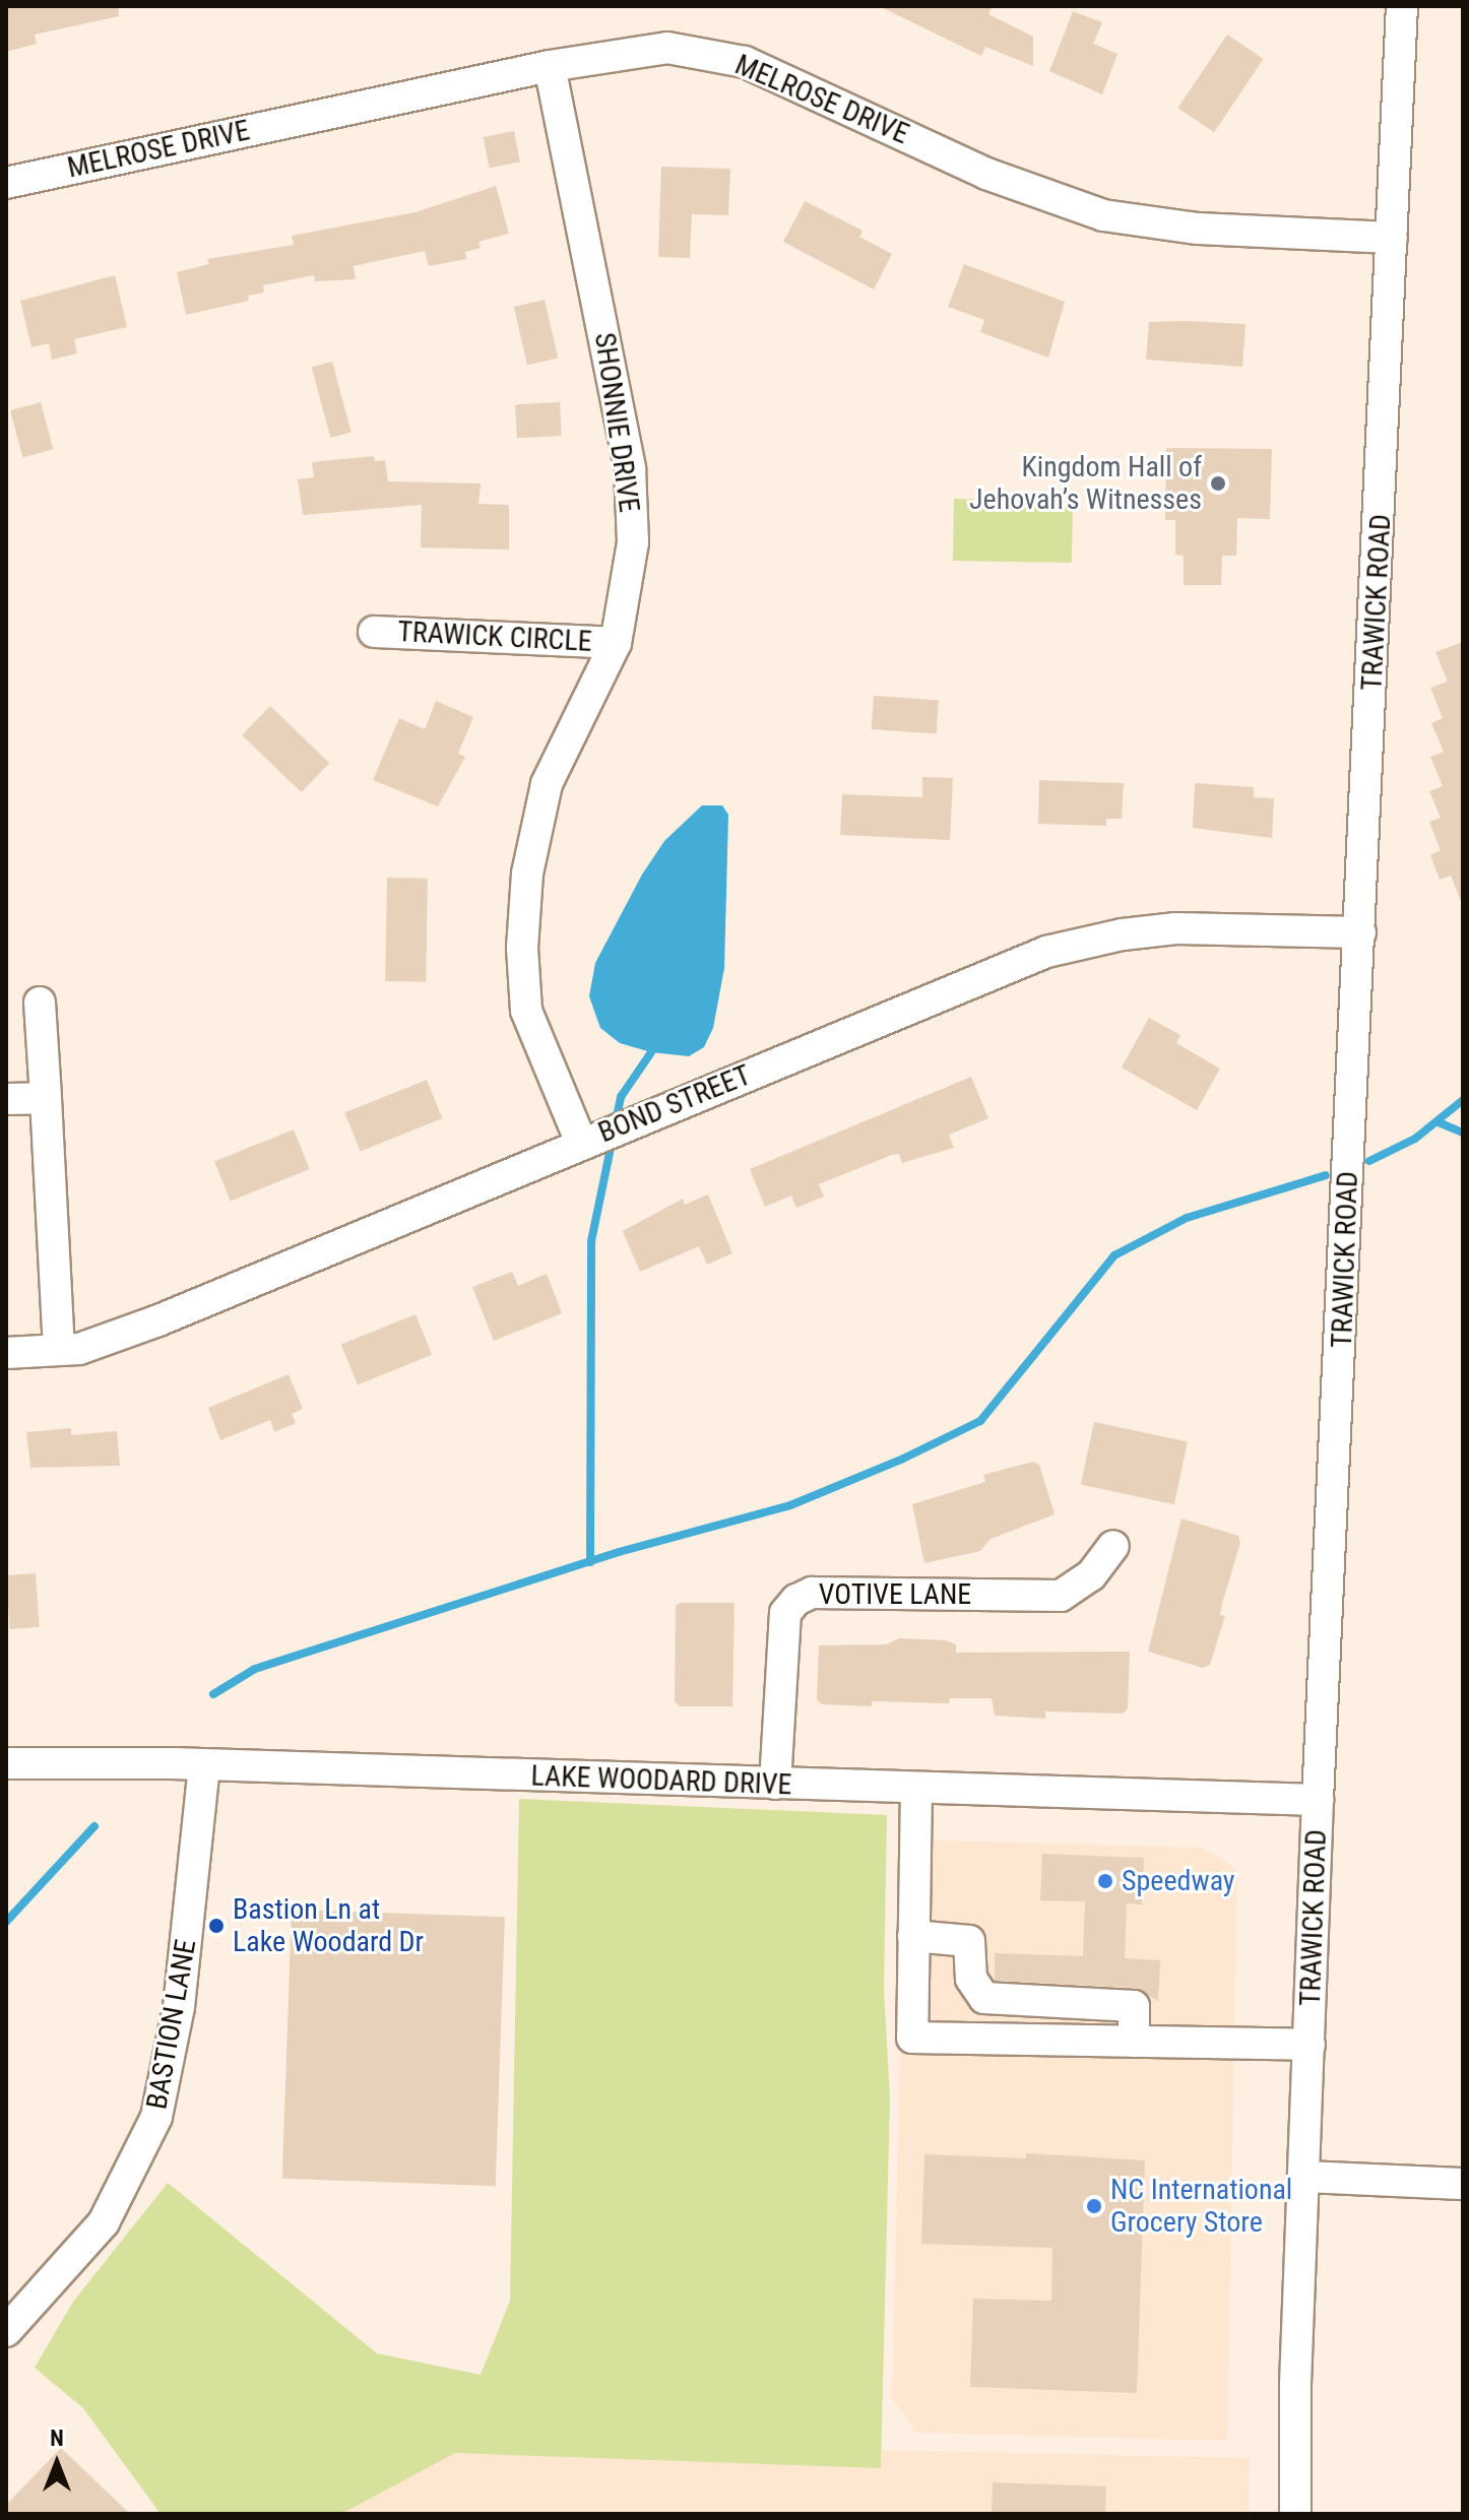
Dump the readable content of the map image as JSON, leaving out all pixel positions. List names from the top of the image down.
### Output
{
  "streets": {
    "street": [
      "MELROSE DRIVE",
      "SHONNIE DRIVE",
      "TRAWICK ROAD",
      "TRAWICK CIRCLE",
      "BOND STREET",
      "VOTIVE LANE",
      "LAKE WOODARD DRIVE",
      "BASTION LANE"
    ]
  },
  "crossings": [
    ["MELROSE DRIVE", "SHONNIE DRIVE"],
    ["MELROSE DRIVE", "TRAWICK ROAD"],
    ["SHONNIE DRIVE", "TRAWICK CIRCLE"],
    ["SHONNIE DRIVE", "BOND STREET"],
    ["TRAWICK ROAD", "BOND STREET"],
    ["TRAWICK ROAD", "LAKE WOODARD DRIVE"],
    ["VOTIVE LANE", "LAKE WOODARD DRIVE"],
    ["LAKE WOODARD DRIVE", "BASTION LANE"]
  ],
  "places": [
    "Kingdom Hall of Jehovah’s Witnesses",
    "Speedway",
    "Bastion Ln at Lake Woodard Dr",
    "NC International Grocery Store"
  ],
  "north": "top"
}
